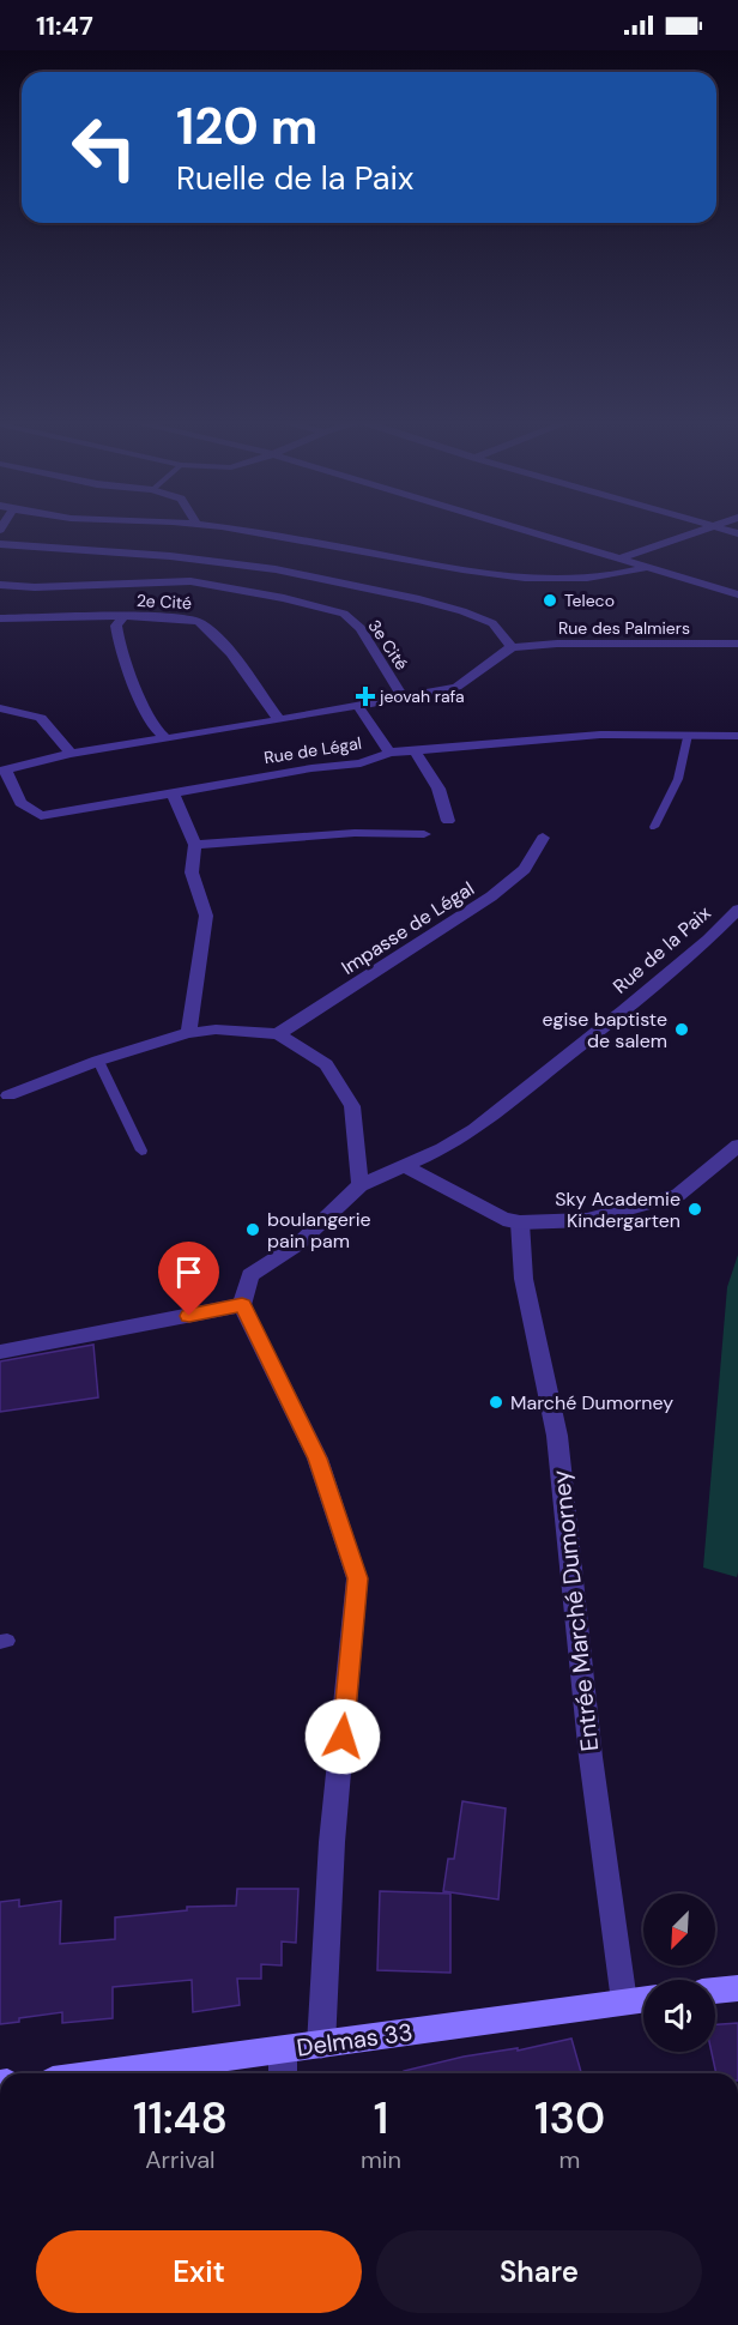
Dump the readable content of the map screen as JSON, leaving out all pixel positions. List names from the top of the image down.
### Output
{
  "streets": {
    "main road": ["Delmas 33"],
    "street": [
      "2e Cité",
      "Rue des Palmiers",
      "3e Cité",
      "Rue de Légal",
      "Impasse de Légal",
      "Rue de la Paix",
      "Entrée Marché Dumorney"
    ]
  },
  "crossings": [
    ["2e Cité", "3e Cité"],
    ["Rue des Palmiers", "3e Cité"],
    ["3e Cité", "Rue de Légal"],
    ["Entrée Marché Dumorney", "Delmas 33"]
  ],
  "places": {
    "other": [
      "Teleco",
      "egise baptiste de salem",
      "Sky Academie Kindergarten",
      "boulangerie pain pam",
      "Marché Dumorney"
    ],
    "health": ["jeovah rafa"]
  },
  "north": "bottom left",
  "page": {
    "status": "11:47",
    "turn": ["120 m", "Ruelle de la Paix"],
    "eta": [
      "11:48",
      "Arrival",
      "1",
      "min",
      "130",
      "m"
    ],
    "buttons": ["Exit", "Share"]
  }
}
